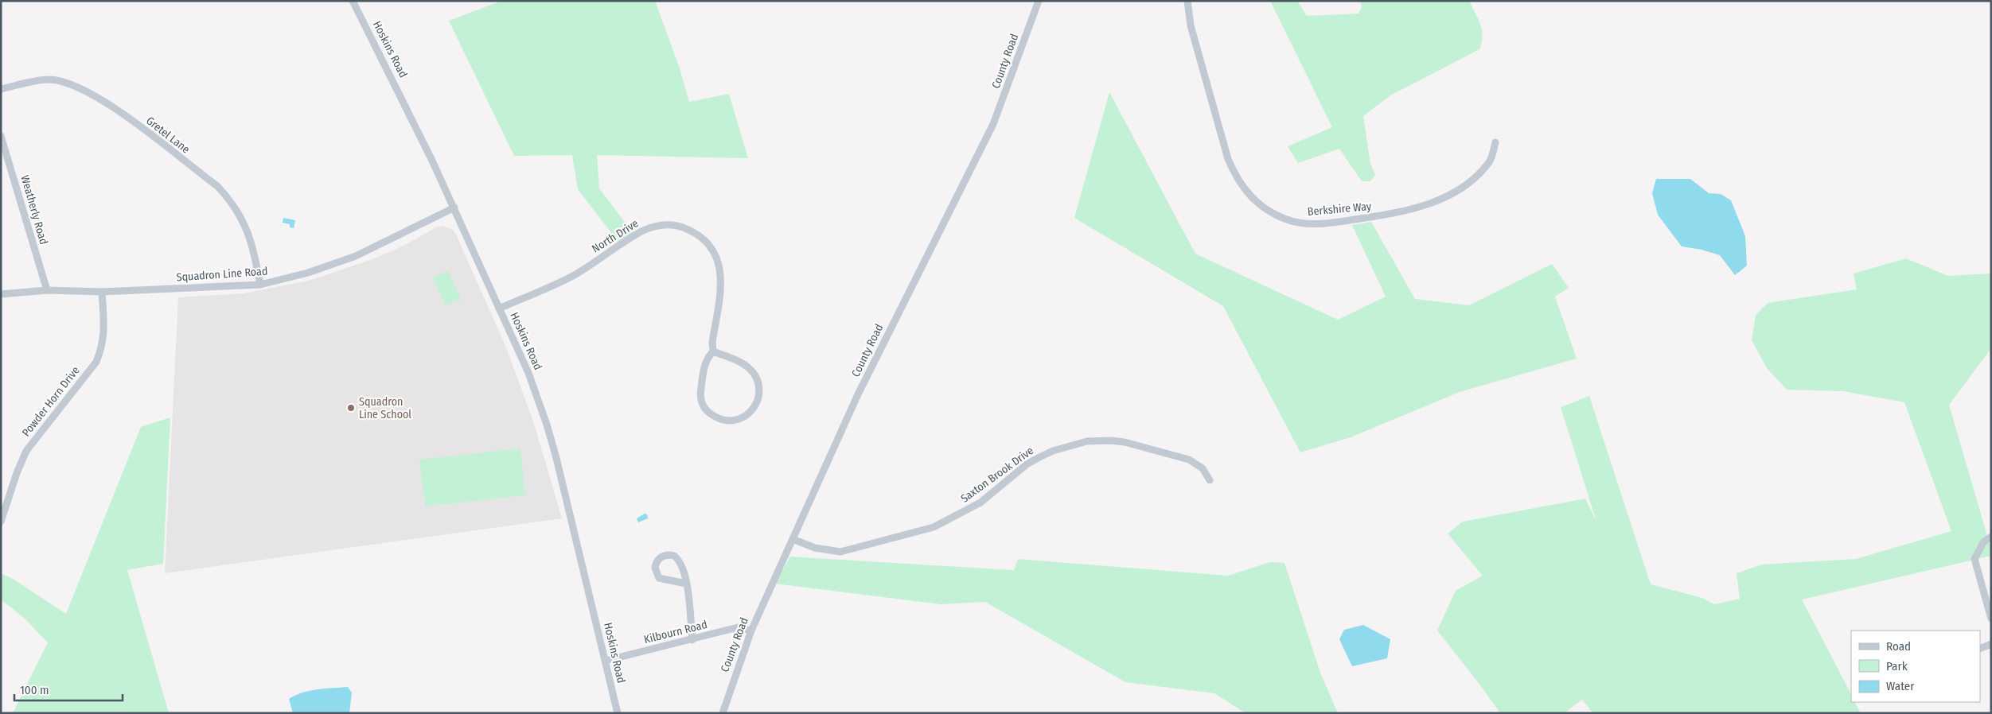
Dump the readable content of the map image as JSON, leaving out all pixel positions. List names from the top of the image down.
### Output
{
  "streets": {
    "street": [
      "Hoskins Road",
      "County Road",
      "Gretel Lane",
      "Berkshire Way",
      "Weatherly Road",
      "North Drive",
      "Squadron Line Road",
      "Powder Horn Drive",
      "Saxton Brook Drive",
      "Kilbourn Road"
    ]
  },
  "crossings": [
    ["Hoskins Road", "North Drive"],
    ["Hoskins Road", "Squadron Line Road"],
    ["Hoskins Road", "Kilbourn Road"],
    ["County Road", "Saxton Brook Drive"],
    ["County Road", "Kilbourn Road"],
    ["Gretel Lane", "Squadron Line Road"],
    ["Weatherly Road", "Squadron Line Road"],
    ["Squadron Line Road", "Powder Horn Drive"]
  ],
  "places": ["Squadron Line School"],
  "legend": ["Road", "Park", "Water"],
  "scale_bar": "100 m"
}
